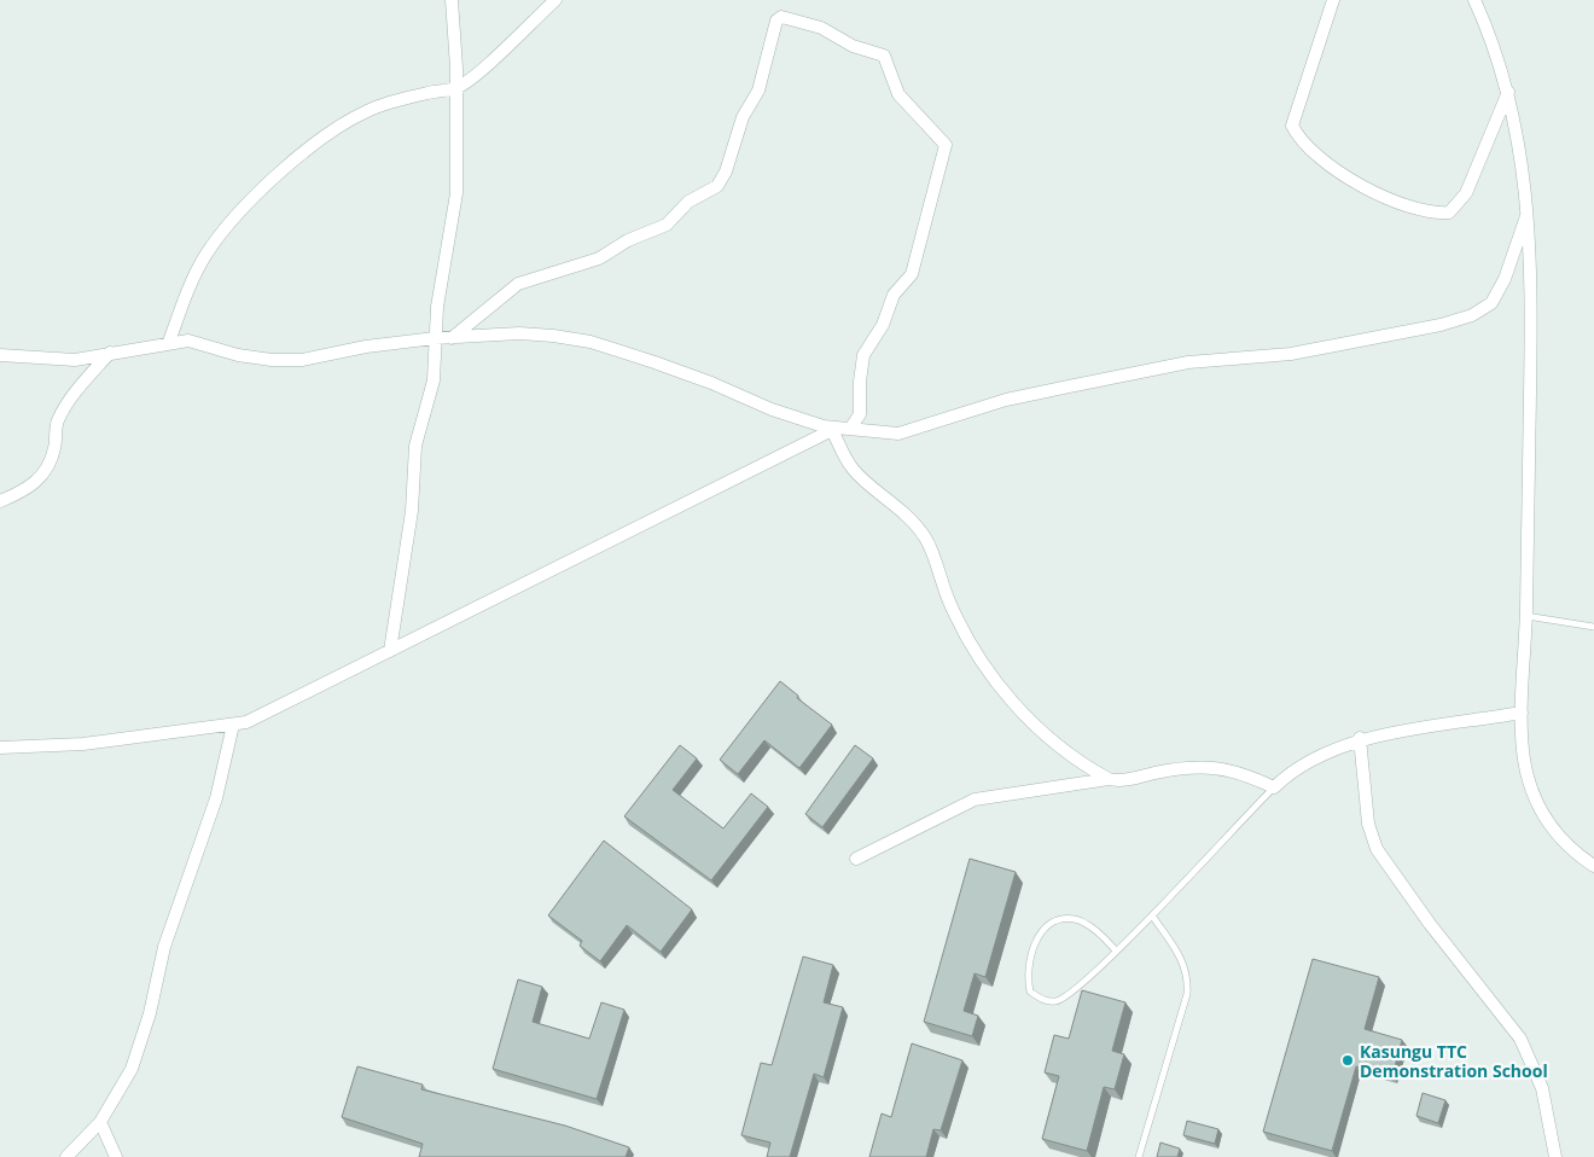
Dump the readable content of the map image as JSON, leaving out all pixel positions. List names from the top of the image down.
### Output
{
  "places": ["Kasungu TTC Demonstration School"]
}
